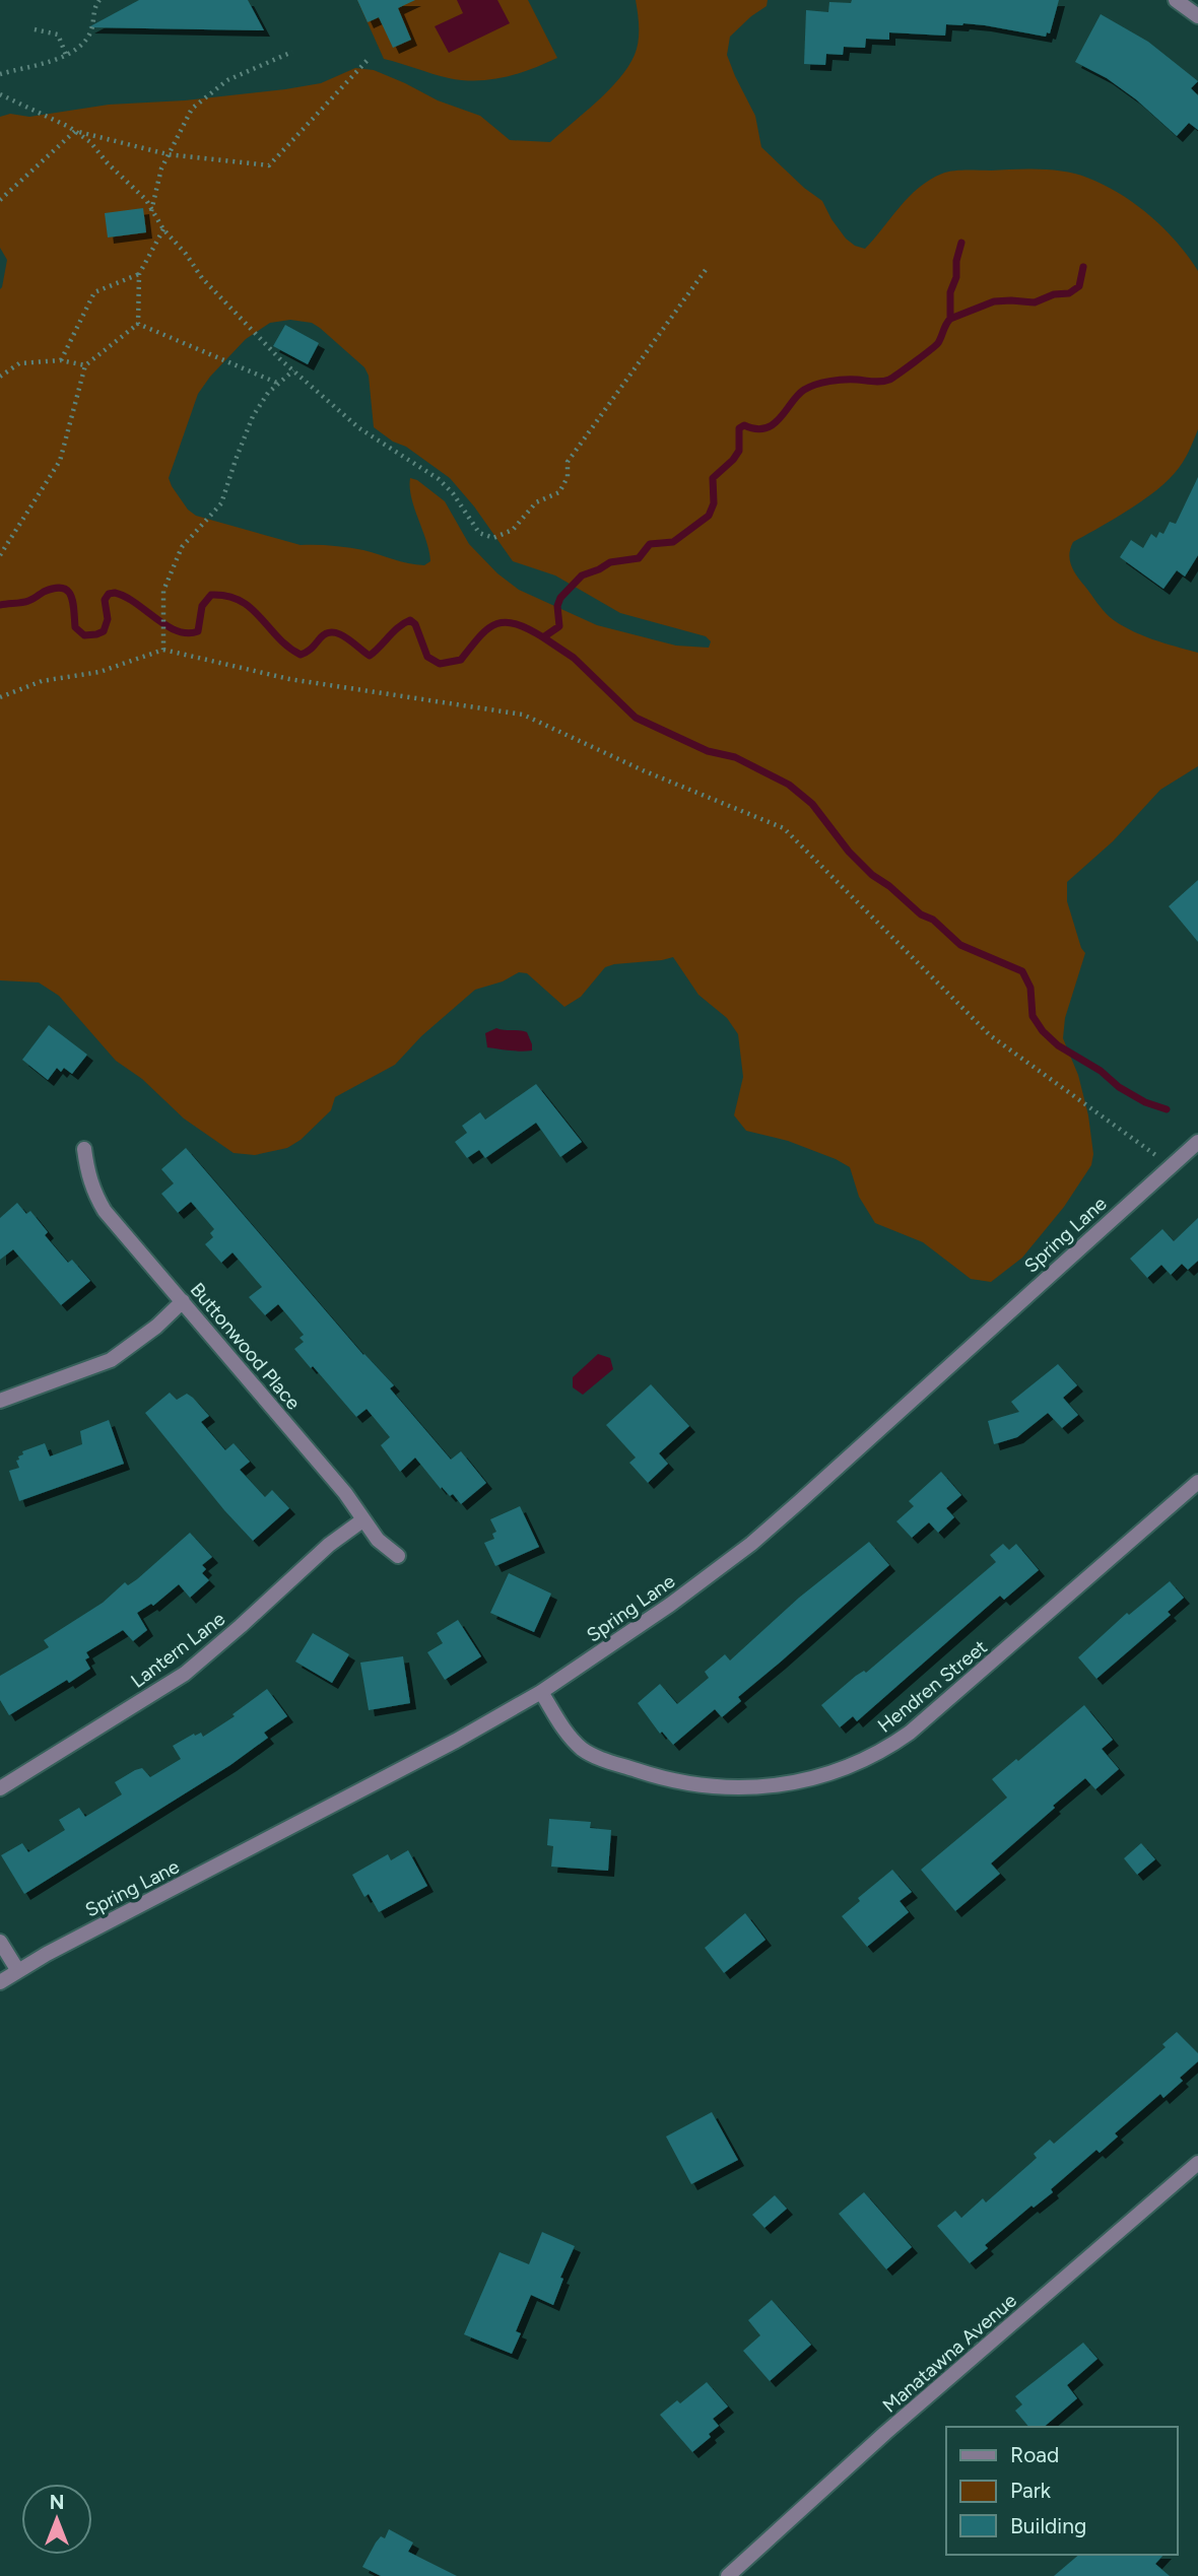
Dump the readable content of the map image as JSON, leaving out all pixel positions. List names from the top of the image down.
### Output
{
  "streets": {
    "street": [
      "Spring Lane",
      "Buttonwood Place",
      "Lantern Lane",
      "Hendren Street",
      "Manatawna Avenue"
    ]
  },
  "crossings": [
    ["Spring Lane", "Hendren Street"],
    ["Buttonwood Place", "Lantern Lane"]
  ],
  "legend": ["Road", "Park", "Building"],
  "north": "top"
}
